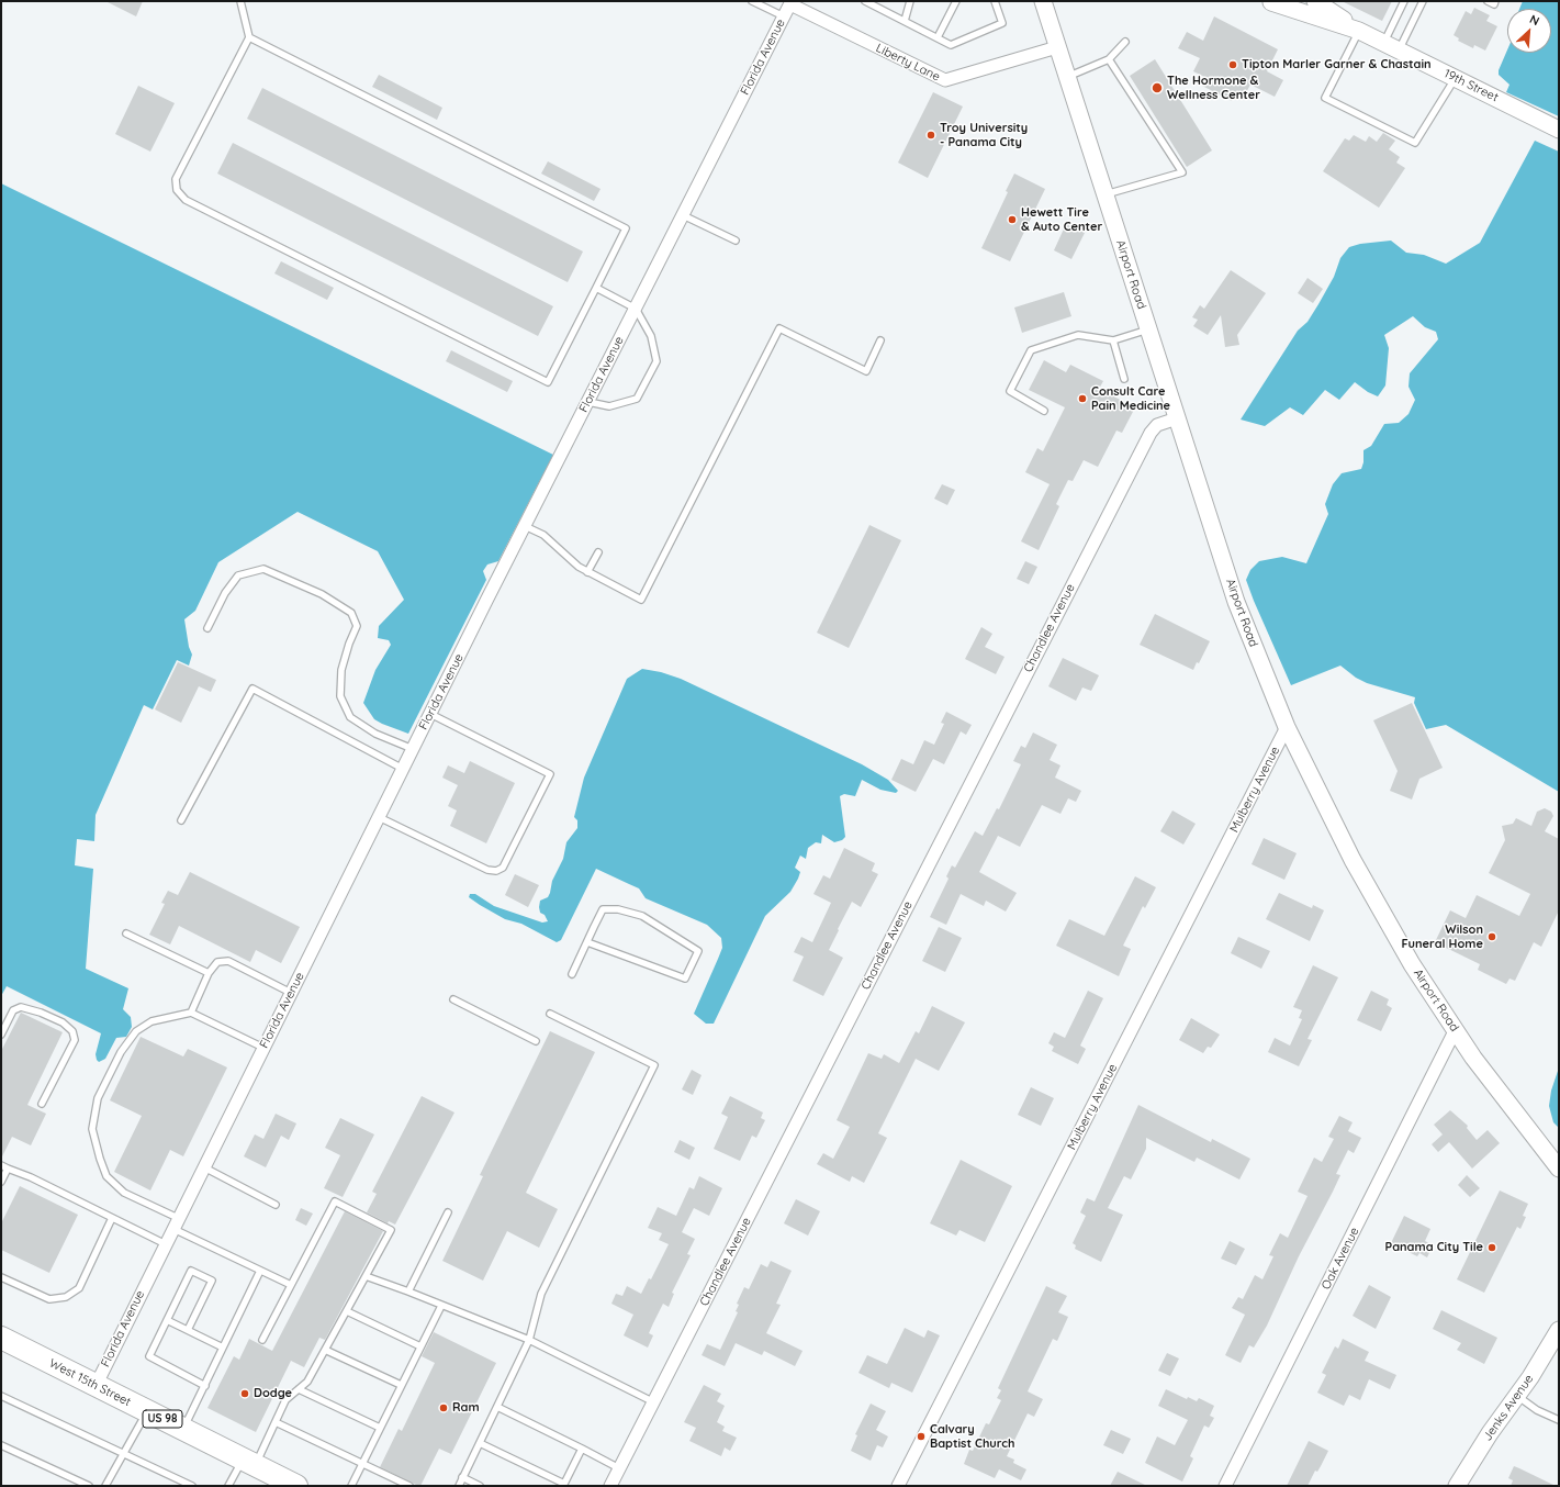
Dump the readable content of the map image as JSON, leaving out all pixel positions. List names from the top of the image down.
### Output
{
  "streets": {
    "highway": ["West 15th Street", "US 98"],
    "main road": ["19th Street", "Airport Road", "Jenks Avenue"],
    "street": [
      "Florida Avenue",
      "Liberty Lane",
      "Chandlee Avenue",
      "Mulberry Avenue",
      "Oak Avenue"
    ]
  },
  "crossings": [
    ["Florida Avenue", "Liberty Lane"],
    ["Florida Avenue", "West 15th Street"],
    ["Liberty Lane", "Airport Road"],
    ["Airport Road", "Chandlee Avenue"],
    ["Airport Road", "Mulberry Avenue"],
    ["Airport Road", "Oak Avenue"]
  ],
  "places": [
    "Tipton Marler Garner & Chastain",
    "The Hormone & Wellness Center",
    "Troy University - Panama City",
    "Hewett Tire & Auto Center",
    "Consult Care Pain Medicine",
    "Wilson Funeral Home",
    "Panama City Tile",
    "Dodge",
    "Ram",
    "Calvary Baptist Church"
  ],
  "north": "top right"
}
